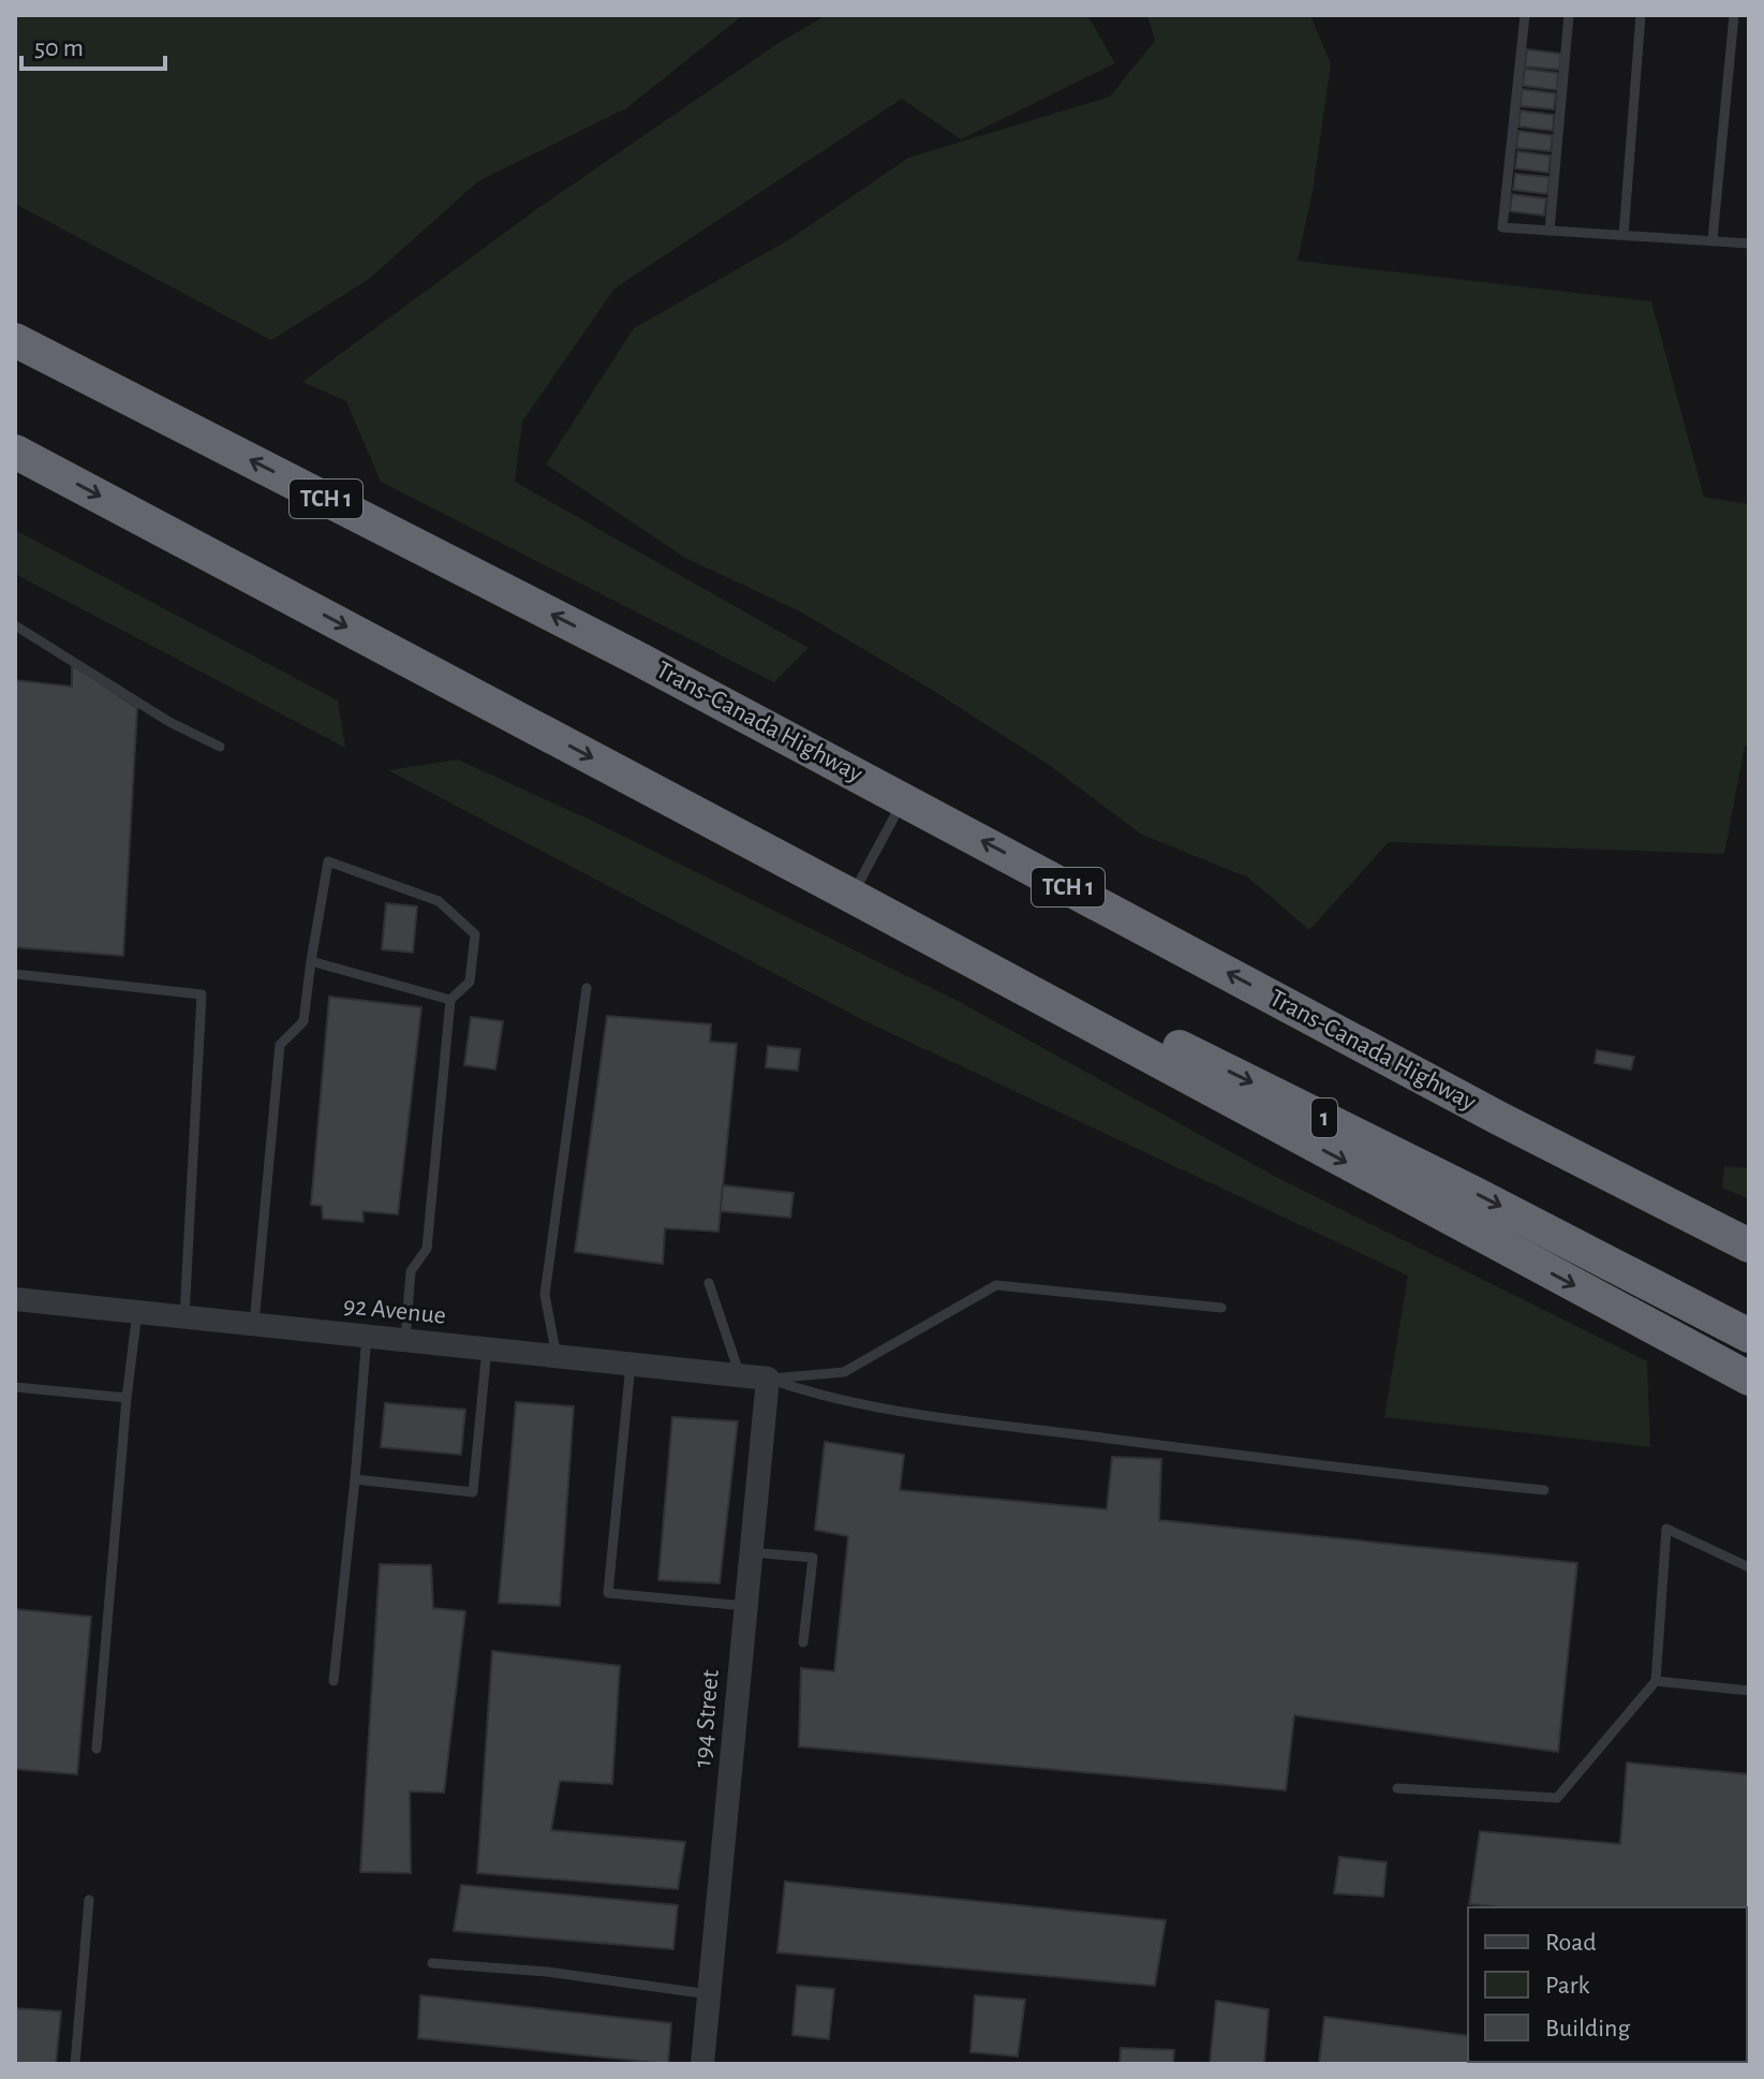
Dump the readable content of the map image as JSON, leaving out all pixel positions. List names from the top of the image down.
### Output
{
  "streets": {
    "highway": ["TCH 1", "Trans-Canada Highway", "1"],
    "street": ["92 Avenue", "194 Street"]
  },
  "crossings": [
    ["92 Avenue", "194 Street"]
  ],
  "legend": ["Road", "Park", "Building"],
  "scale_bar": "50 m"
}
